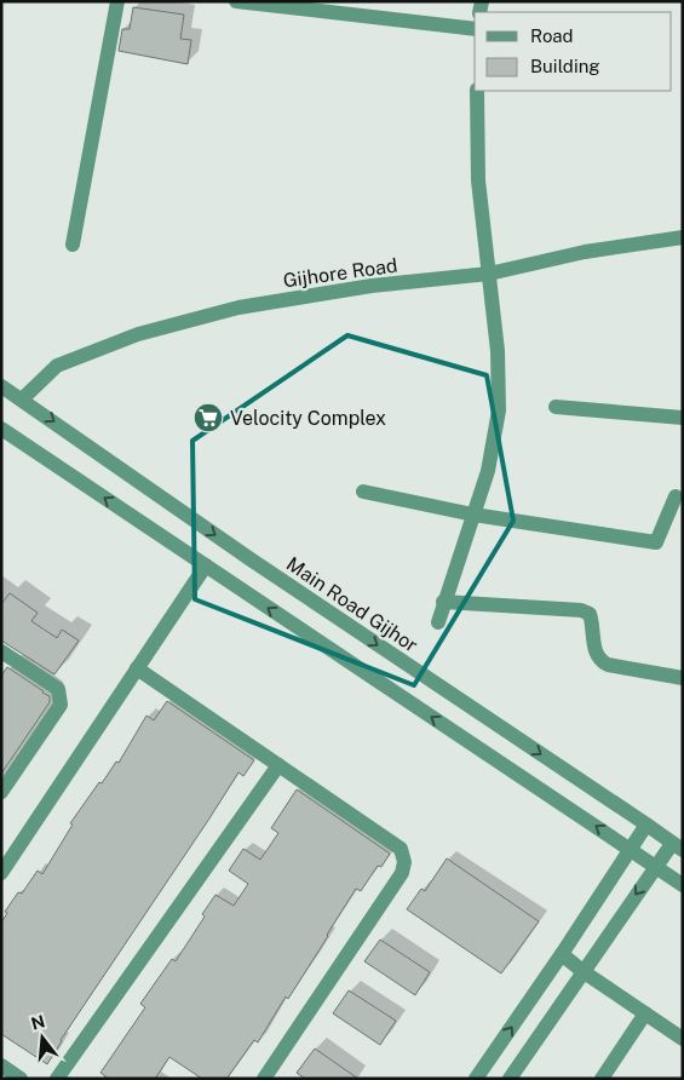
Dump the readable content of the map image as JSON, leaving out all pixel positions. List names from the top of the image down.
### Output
{
  "streets": {
    "street": ["Gijhore Road", "Main Road Gijhor"]
  },
  "crossings": [
    ["Gijhore Road", "Main Road Gijhor"]
  ],
  "places": {
    "supermarket": ["Velocity Complex"]
  },
  "legend": ["Road", "Building"],
  "north": "top"
}
